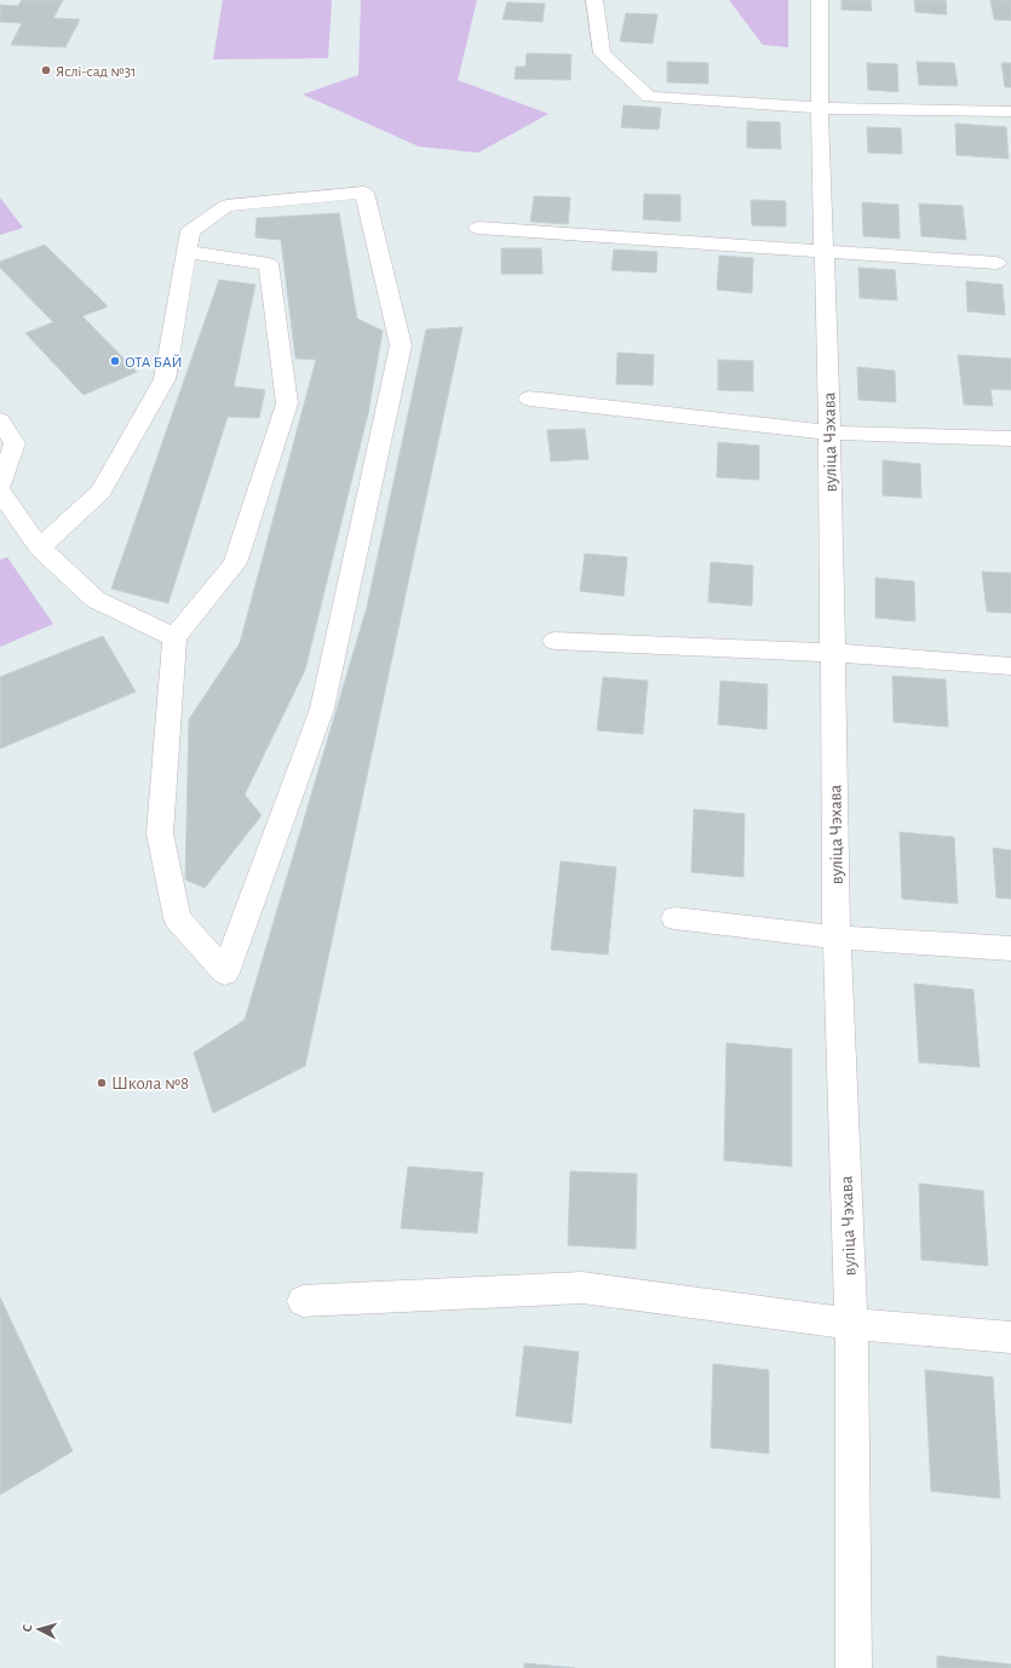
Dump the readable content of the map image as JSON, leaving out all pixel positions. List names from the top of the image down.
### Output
{
  "streets": {
    "street": ["вуліца Чэхава"]
  },
  "places": ["Яслі-сад №31", "ОТА БАЙ", "Школа №8"],
  "north": "left"
}
